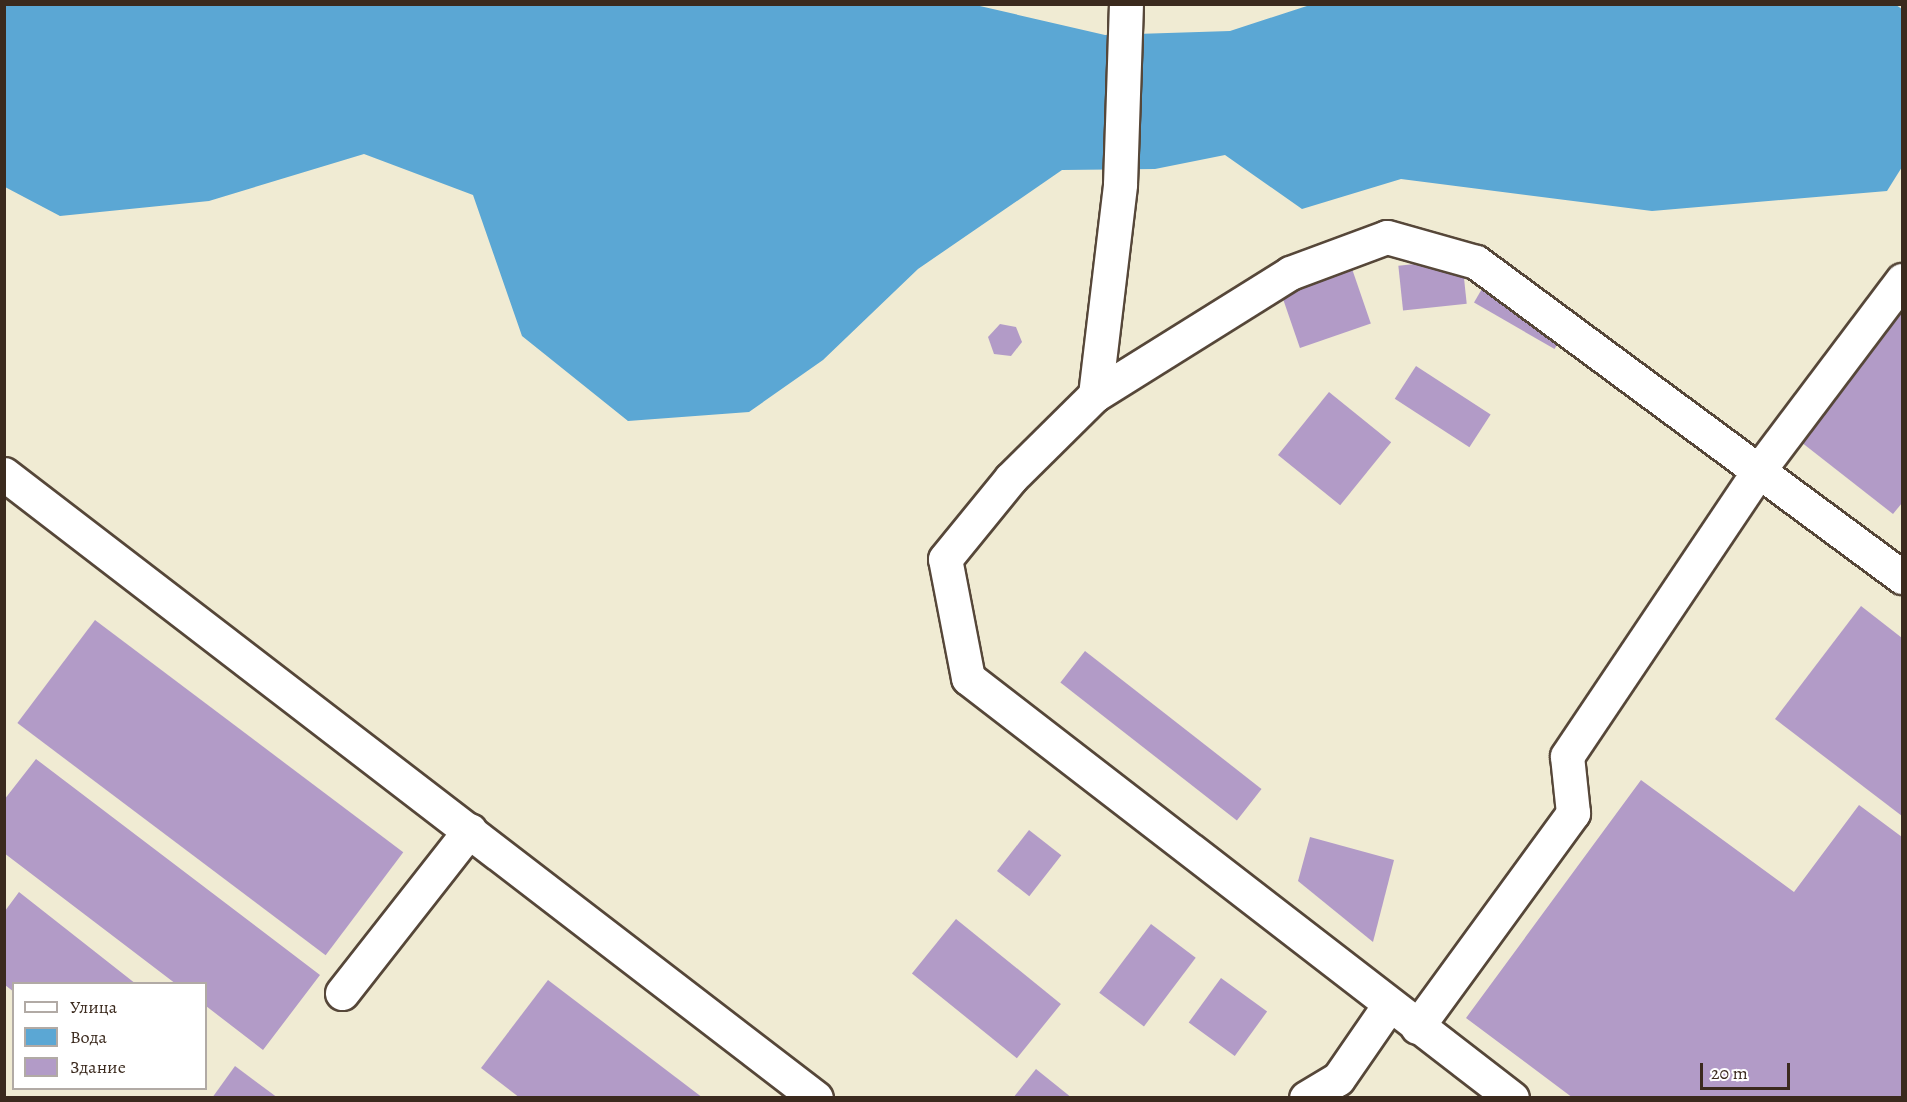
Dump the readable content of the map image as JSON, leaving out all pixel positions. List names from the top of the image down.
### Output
{
  "legend": ["Улица", "Вода", "Здание"],
  "scale_bar": "20 m"
}
